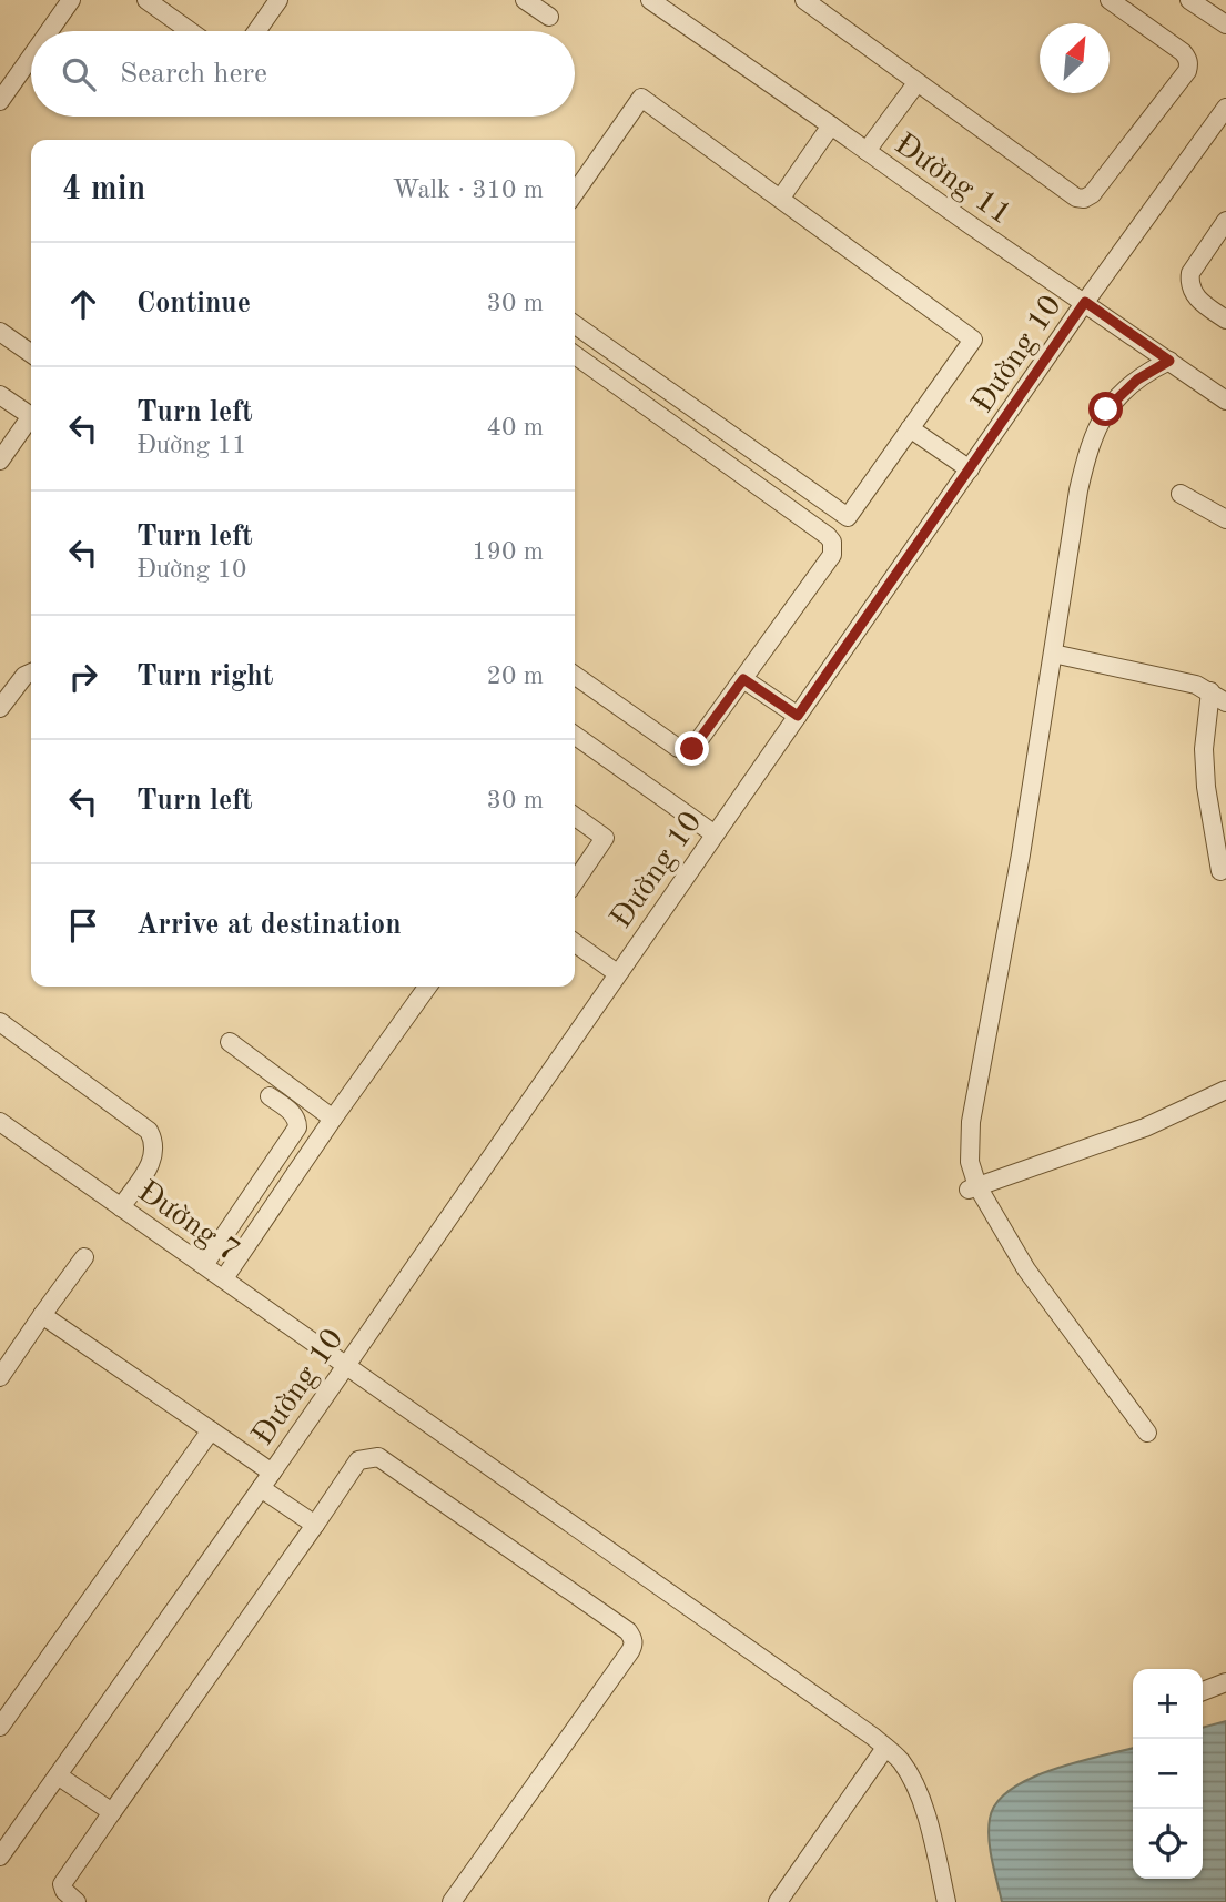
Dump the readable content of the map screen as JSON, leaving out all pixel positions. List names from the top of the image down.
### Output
{
  "streets": {
    "street": ["Đường 11", "Đường 10", "Đường 7"]
  },
  "crossings": [
    ["Đường 11", "Đường 10"],
    ["Đường 10", "Đường 7"]
  ],
  "north": "top right",
  "page": {
    "search": "Search here",
    "heading": ["4 min", "Walk · 310 m"],
    "list": [
      ["Continue", "30 m"],
      ["Turn left", "Đường 11", "40 m"],
      ["Turn left", "Đường 10", "190 m"],
      ["Turn right", "20 m"],
      ["Turn left", "30 m"],
      "Arrive at destination"
    ],
    "map_buttons": ["+", "−"]
  }
}
